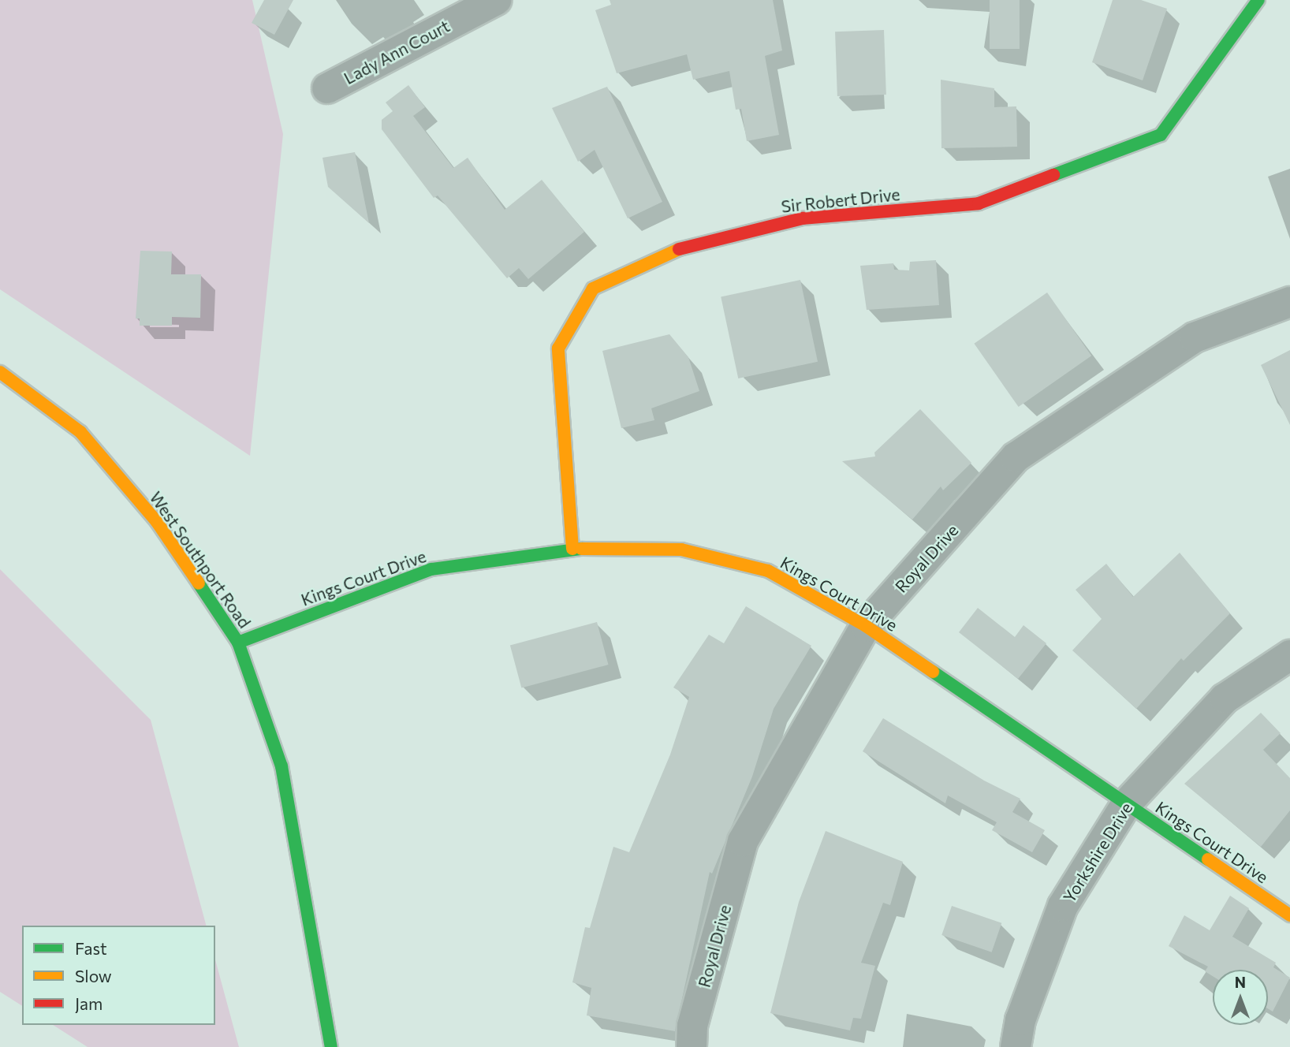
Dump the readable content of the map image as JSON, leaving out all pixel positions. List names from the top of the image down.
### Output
{
  "streets": {
    "street": [
      "Lady Ann Court",
      "Sir Robert Drive",
      "Royal Drive",
      "West Southport Road",
      "Kings Court Drive",
      "Yorkshire Drive"
    ]
  },
  "crossings": [
    ["Sir Robert Drive", "Kings Court Drive"],
    ["Royal Drive", "Kings Court Drive"],
    ["West Southport Road", "Kings Court Drive"],
    ["Kings Court Drive", "Yorkshire Drive"]
  ],
  "legend": ["Fast", "Slow", "Jam"],
  "north": "top"
}
